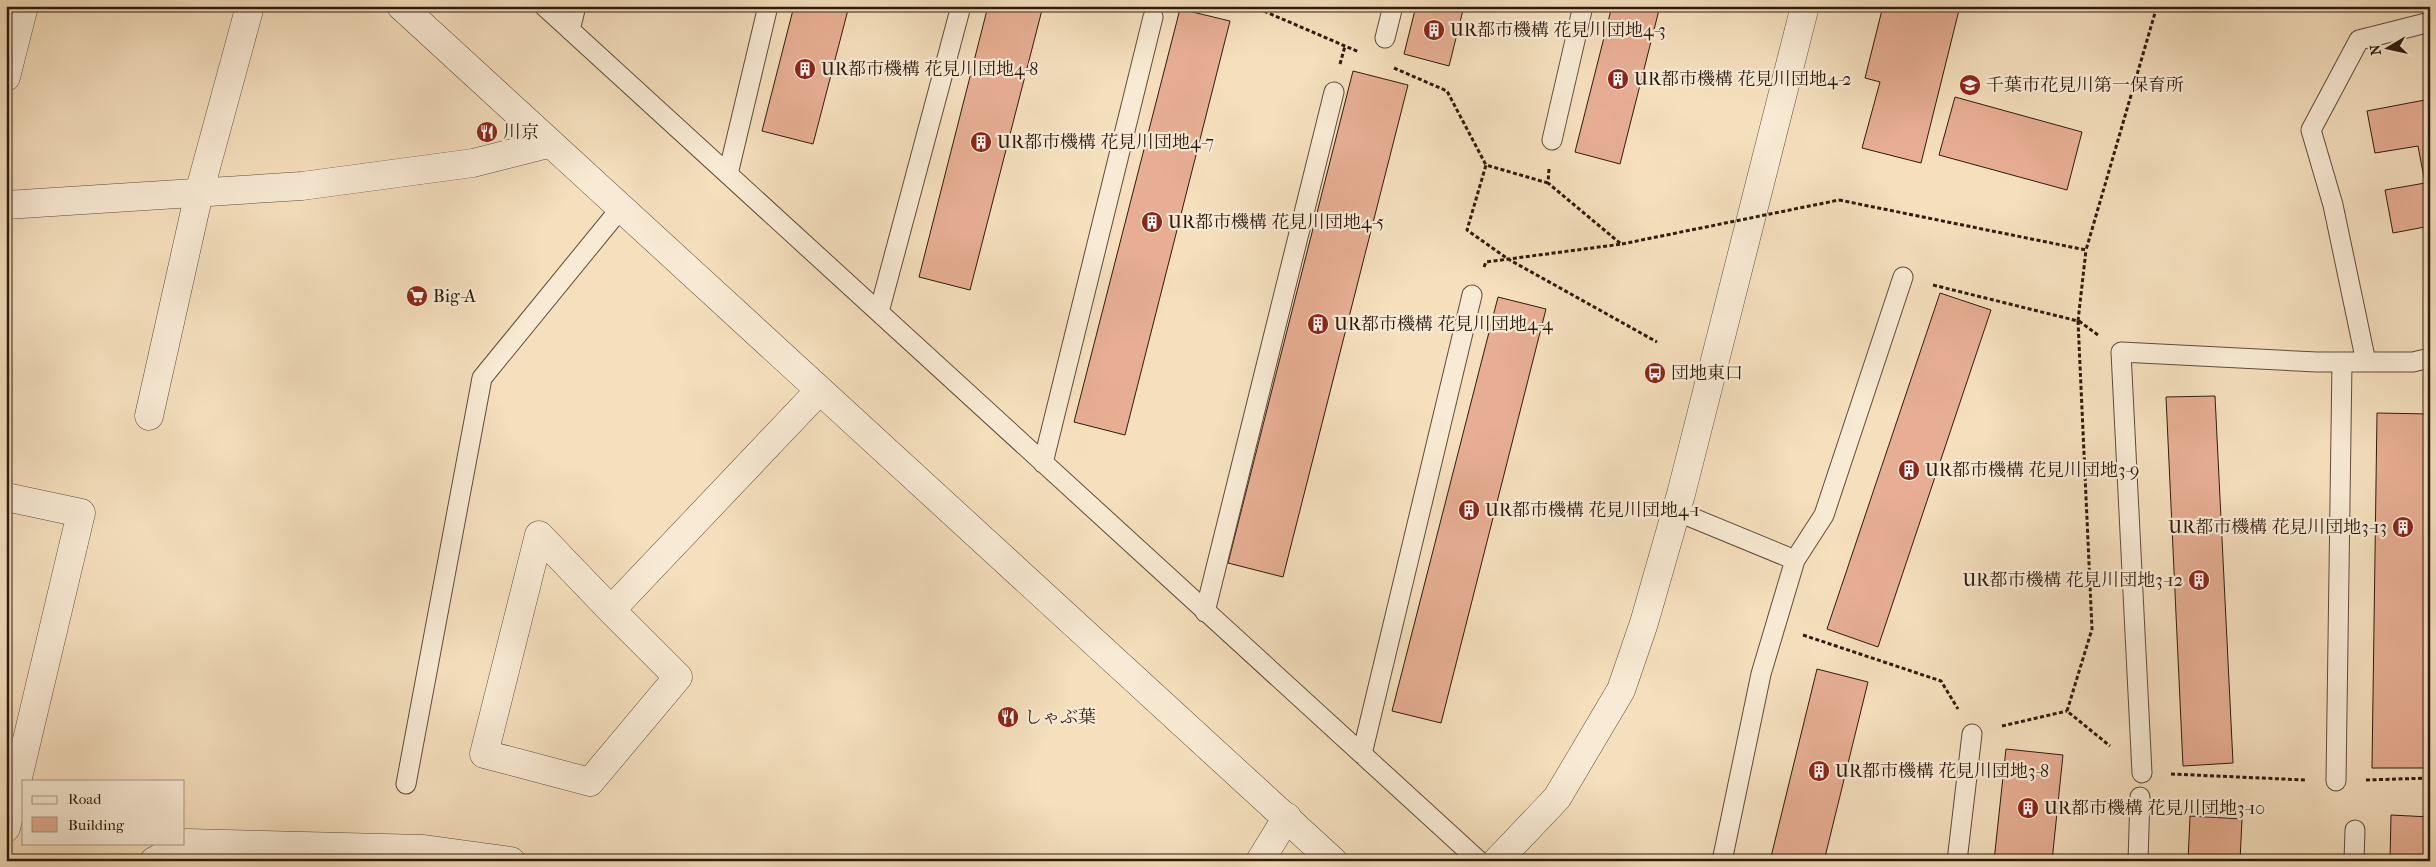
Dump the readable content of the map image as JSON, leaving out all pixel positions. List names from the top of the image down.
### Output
{
  "places": {
    "building": [
      "UR都市機構 花見川団地4-3",
      "UR都市機構 花見川団地4-8",
      "UR都市機構 花見川団地4-2",
      "UR都市機構 花見川団地4-7",
      "UR都市機構 花見川団地4-5",
      "UR都市機構 花見川団地4-4",
      "UR都市機構 花見川団地3-9",
      "UR都市機構 花見川団地4-1",
      "UR都市機構 花見川団地3-13",
      "UR都市機構 花見川団地3-12",
      "UR都市機構 花見川団地3-8",
      "UR都市機構 花見川団地3-10"
    ],
    "school or university": ["千葉市花見川第一保育所"],
    "restaurant": ["川京", "しゃぶ葉"],
    "supermarket": ["Big-A"],
    "bus stop": ["団地東口"]
  },
  "legend": ["Road", "Building"],
  "north": "left"
}
